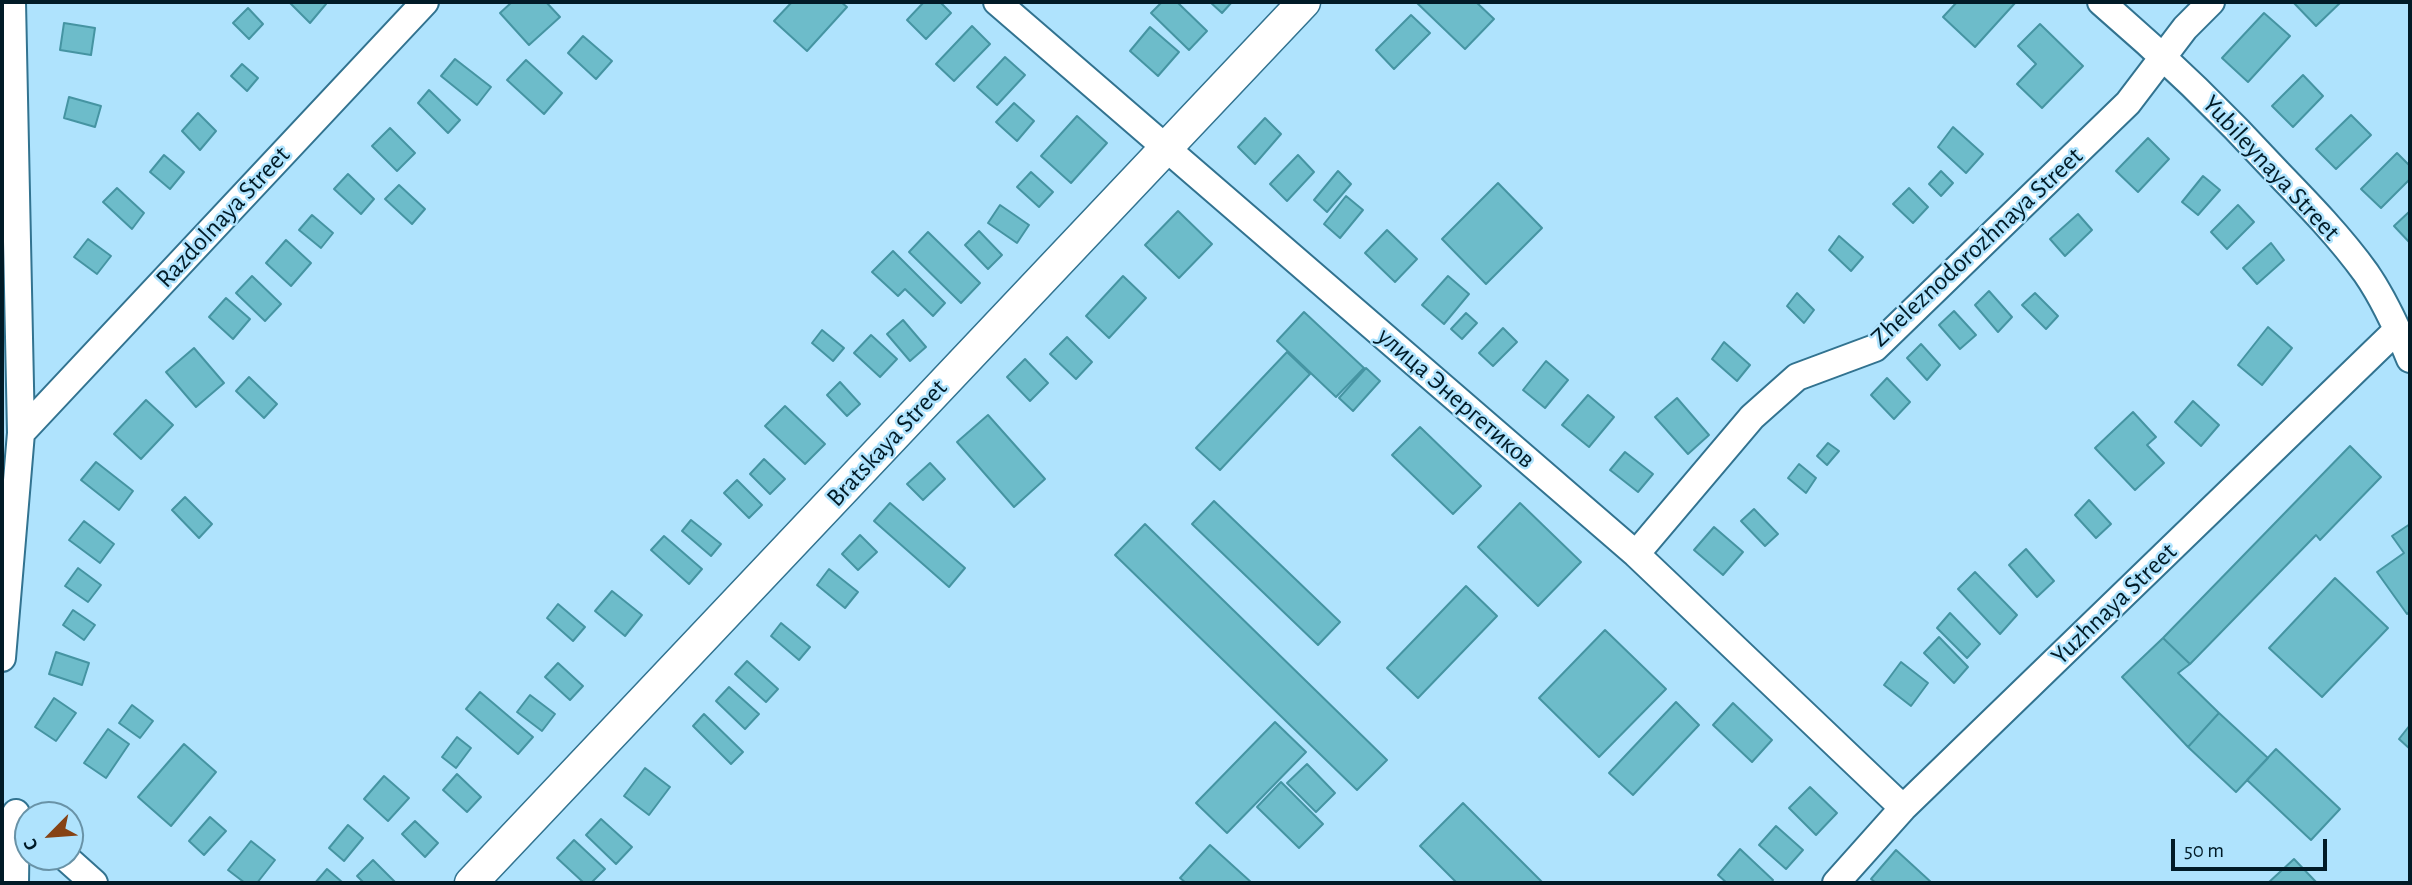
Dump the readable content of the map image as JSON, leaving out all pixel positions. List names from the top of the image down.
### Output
{
  "streets": {
    "main road": ["Bratskaya Street"],
    "street": [
      "Yubileynaya Street",
      "Razdolnaya Street",
      "Zheleznodorozhnaya Street",
      "улица Энергетиков",
      "Yuzhnaya Street"
    ]
  },
  "crossings": [
    ["Yubileynaya Street", "Zheleznodorozhnaya Street"],
    ["Yubileynaya Street", "Yuzhnaya Street"],
    ["Zheleznodorozhnaya Street", "улица Энергетиков"],
    ["улица Энергетиков", "Bratskaya Street"],
    ["улица Энергетиков", "Yuzhnaya Street"]
  ],
  "scale_bar": "50 m",
  "north": "bottom left"
}
